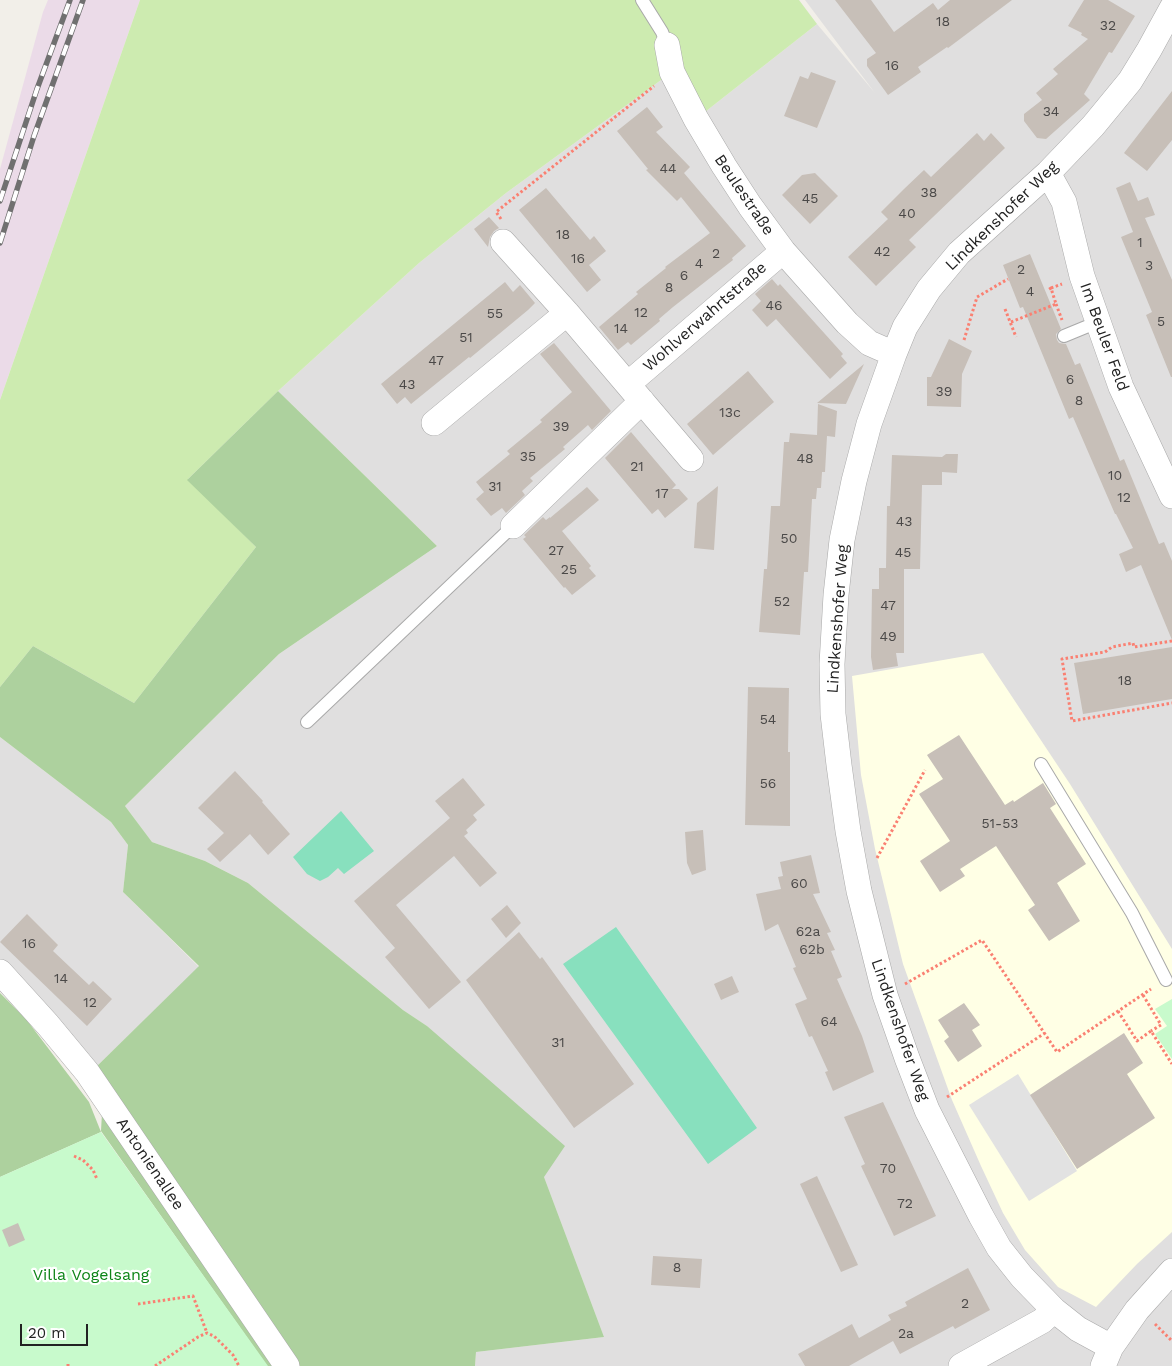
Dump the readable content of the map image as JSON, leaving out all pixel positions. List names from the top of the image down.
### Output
{
  "streets": {
    "street": [
      "Beulestraße",
      "Lindkenshofer Weg",
      "Wohlverwahrtstraße",
      "Im Beuler Feld",
      "Antonienallee"
    ]
  },
  "crossings": [
    ["Beulestraße", "Lindkenshofer Weg"],
    ["Beulestraße", "Wohlverwahrtstraße"],
    ["Lindkenshofer Weg", "Im Beuler Feld"]
  ],
  "parks": ["Villa Vogelsang"],
  "house_numbers": [
    "18",
    "32",
    "16",
    "34",
    "44",
    "38",
    "45",
    "40",
    "18",
    "1",
    "42",
    "2",
    "16",
    "4",
    "3",
    "2",
    "6",
    "8",
    "4",
    "46",
    "12",
    "55",
    "5",
    "14",
    "51",
    "47",
    "6",
    "43",
    "39",
    "8",
    "13c",
    "39",
    "35",
    "48",
    "21",
    "10",
    "31",
    "17",
    "12",
    "43",
    "50",
    "27",
    "45",
    "25",
    "52",
    "47",
    "49",
    "18",
    "54",
    "56",
    "51-53",
    "60",
    "62a",
    "16",
    "62b",
    "14",
    "12",
    "64",
    "31",
    "70",
    "72",
    "8",
    "2",
    "2a"
  ],
  "scale_bar": "20 m"
}
